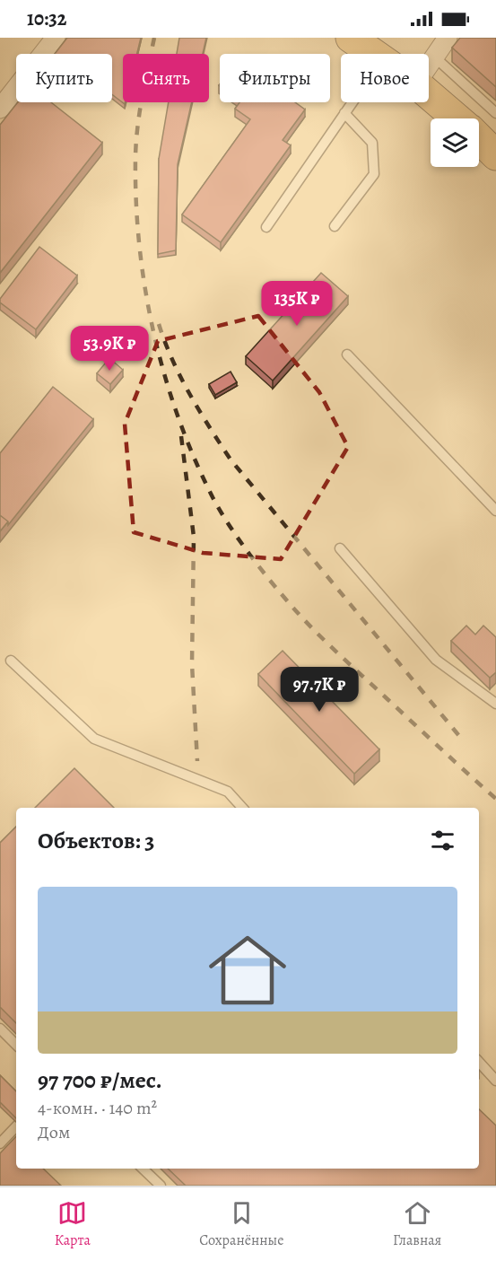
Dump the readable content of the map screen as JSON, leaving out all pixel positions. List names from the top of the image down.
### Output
{
  "page": {
    "status": "10:32",
    "chip": [
      "Купить",
      "Снять",
      "Фильтры",
      "Новое"
    ],
    "price": ["135K ₽", "53.9K ₽", "97.7K ₽"],
    "heading": "Объектов: 3",
    "list": [
      {
        "name": "97 700 ₽/мес.",
        "note": "4-комн. · 140 m² · Дом"
      }
    ],
    "tabs": ["Карта", "Сохранённые", "Главная"]
  }
}
